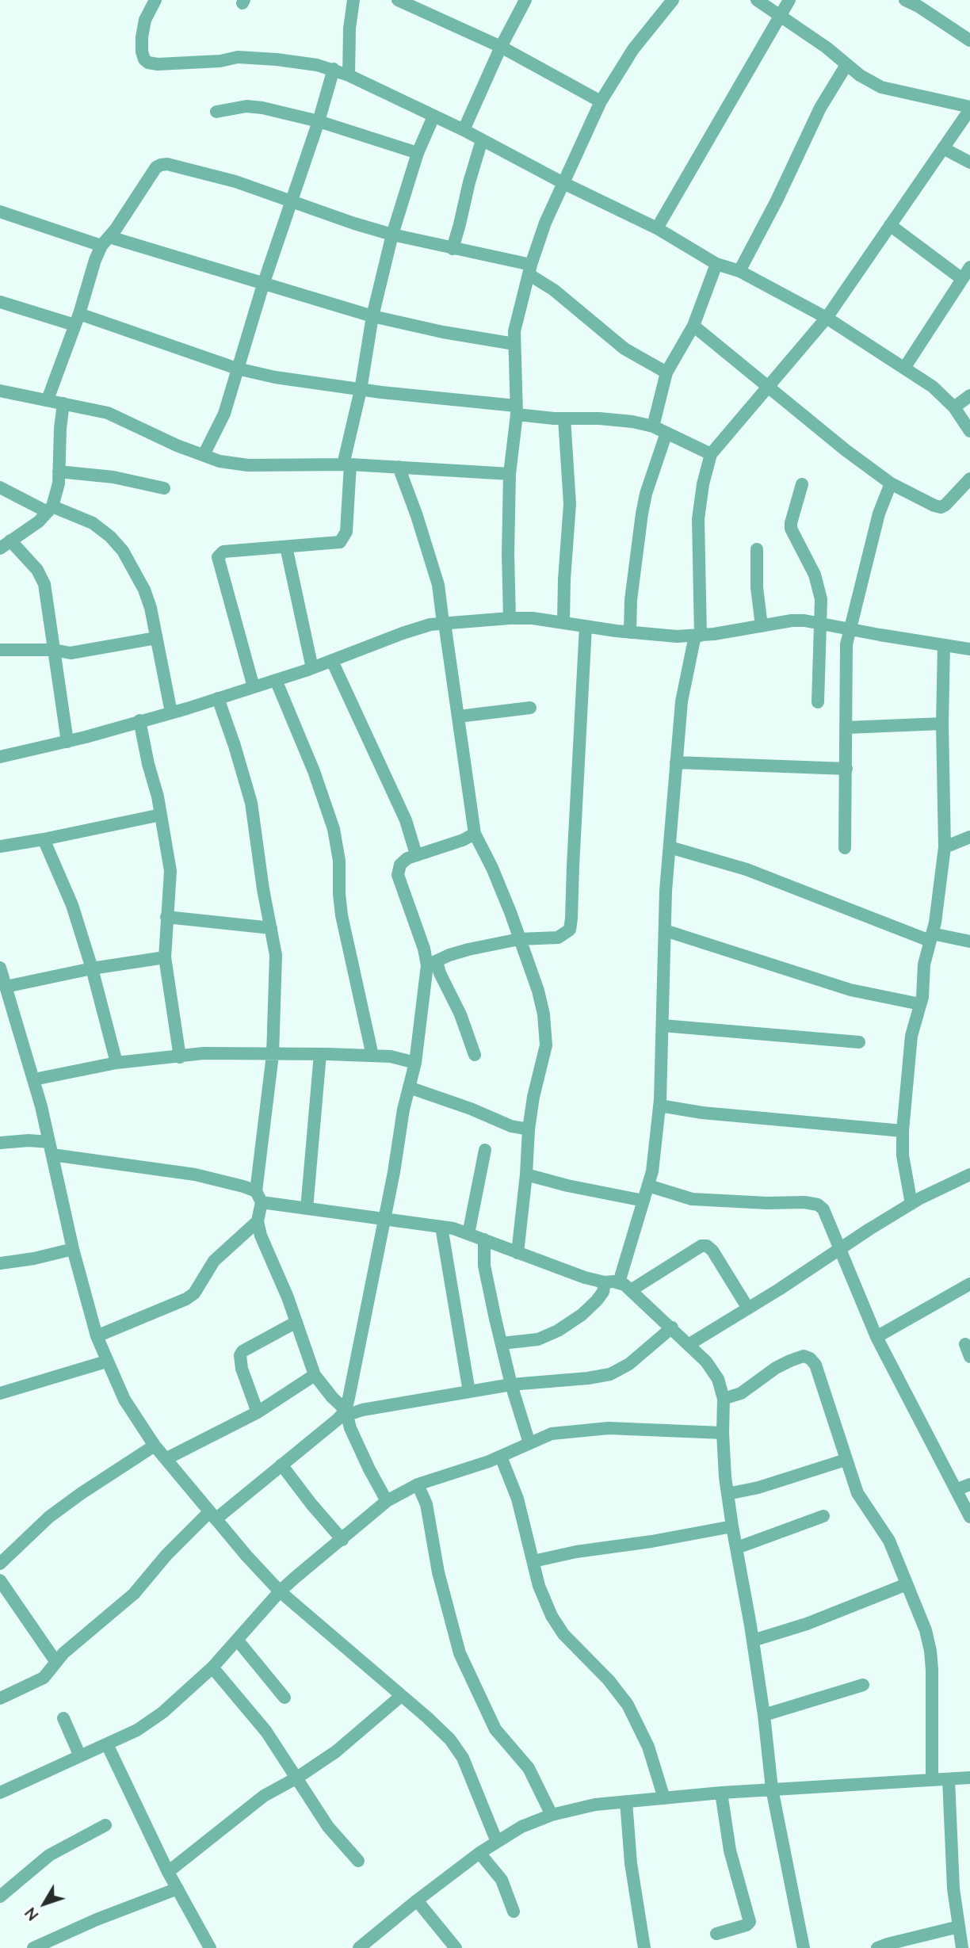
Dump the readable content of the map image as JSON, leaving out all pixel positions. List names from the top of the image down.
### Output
{
  "north": "bottom left"
}
